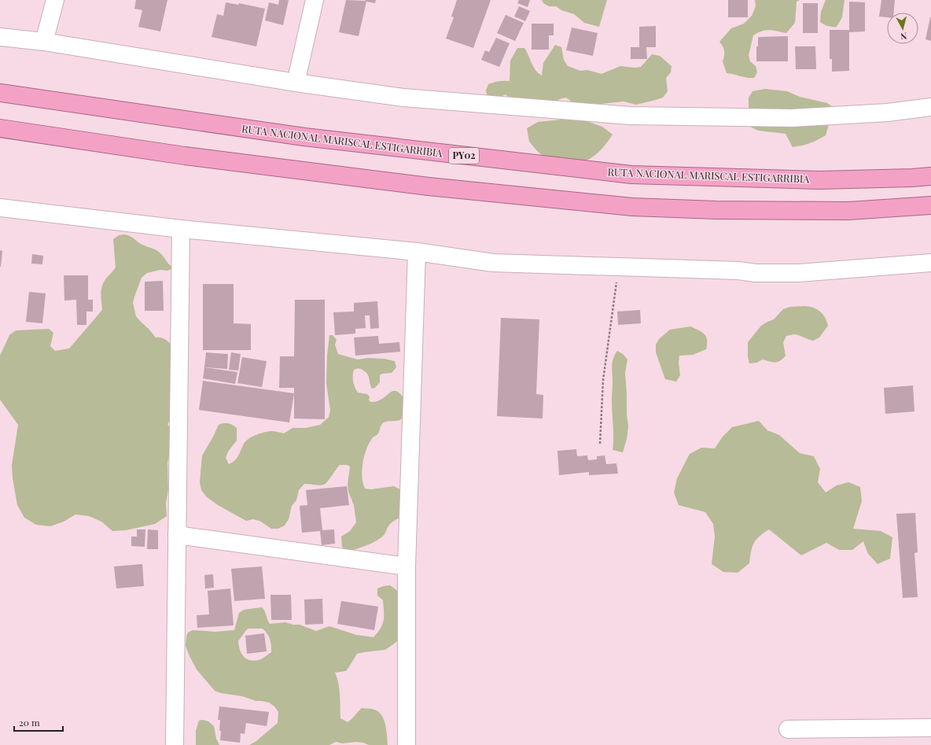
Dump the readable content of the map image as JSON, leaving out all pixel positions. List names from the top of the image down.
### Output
{
  "streets": {
    "highway": ["RUTA NACIONAL MARISCAL ESTIGARRIBIA", "PY02"]
  },
  "scale_bar": "20 m",
  "north": "bottom"
}
